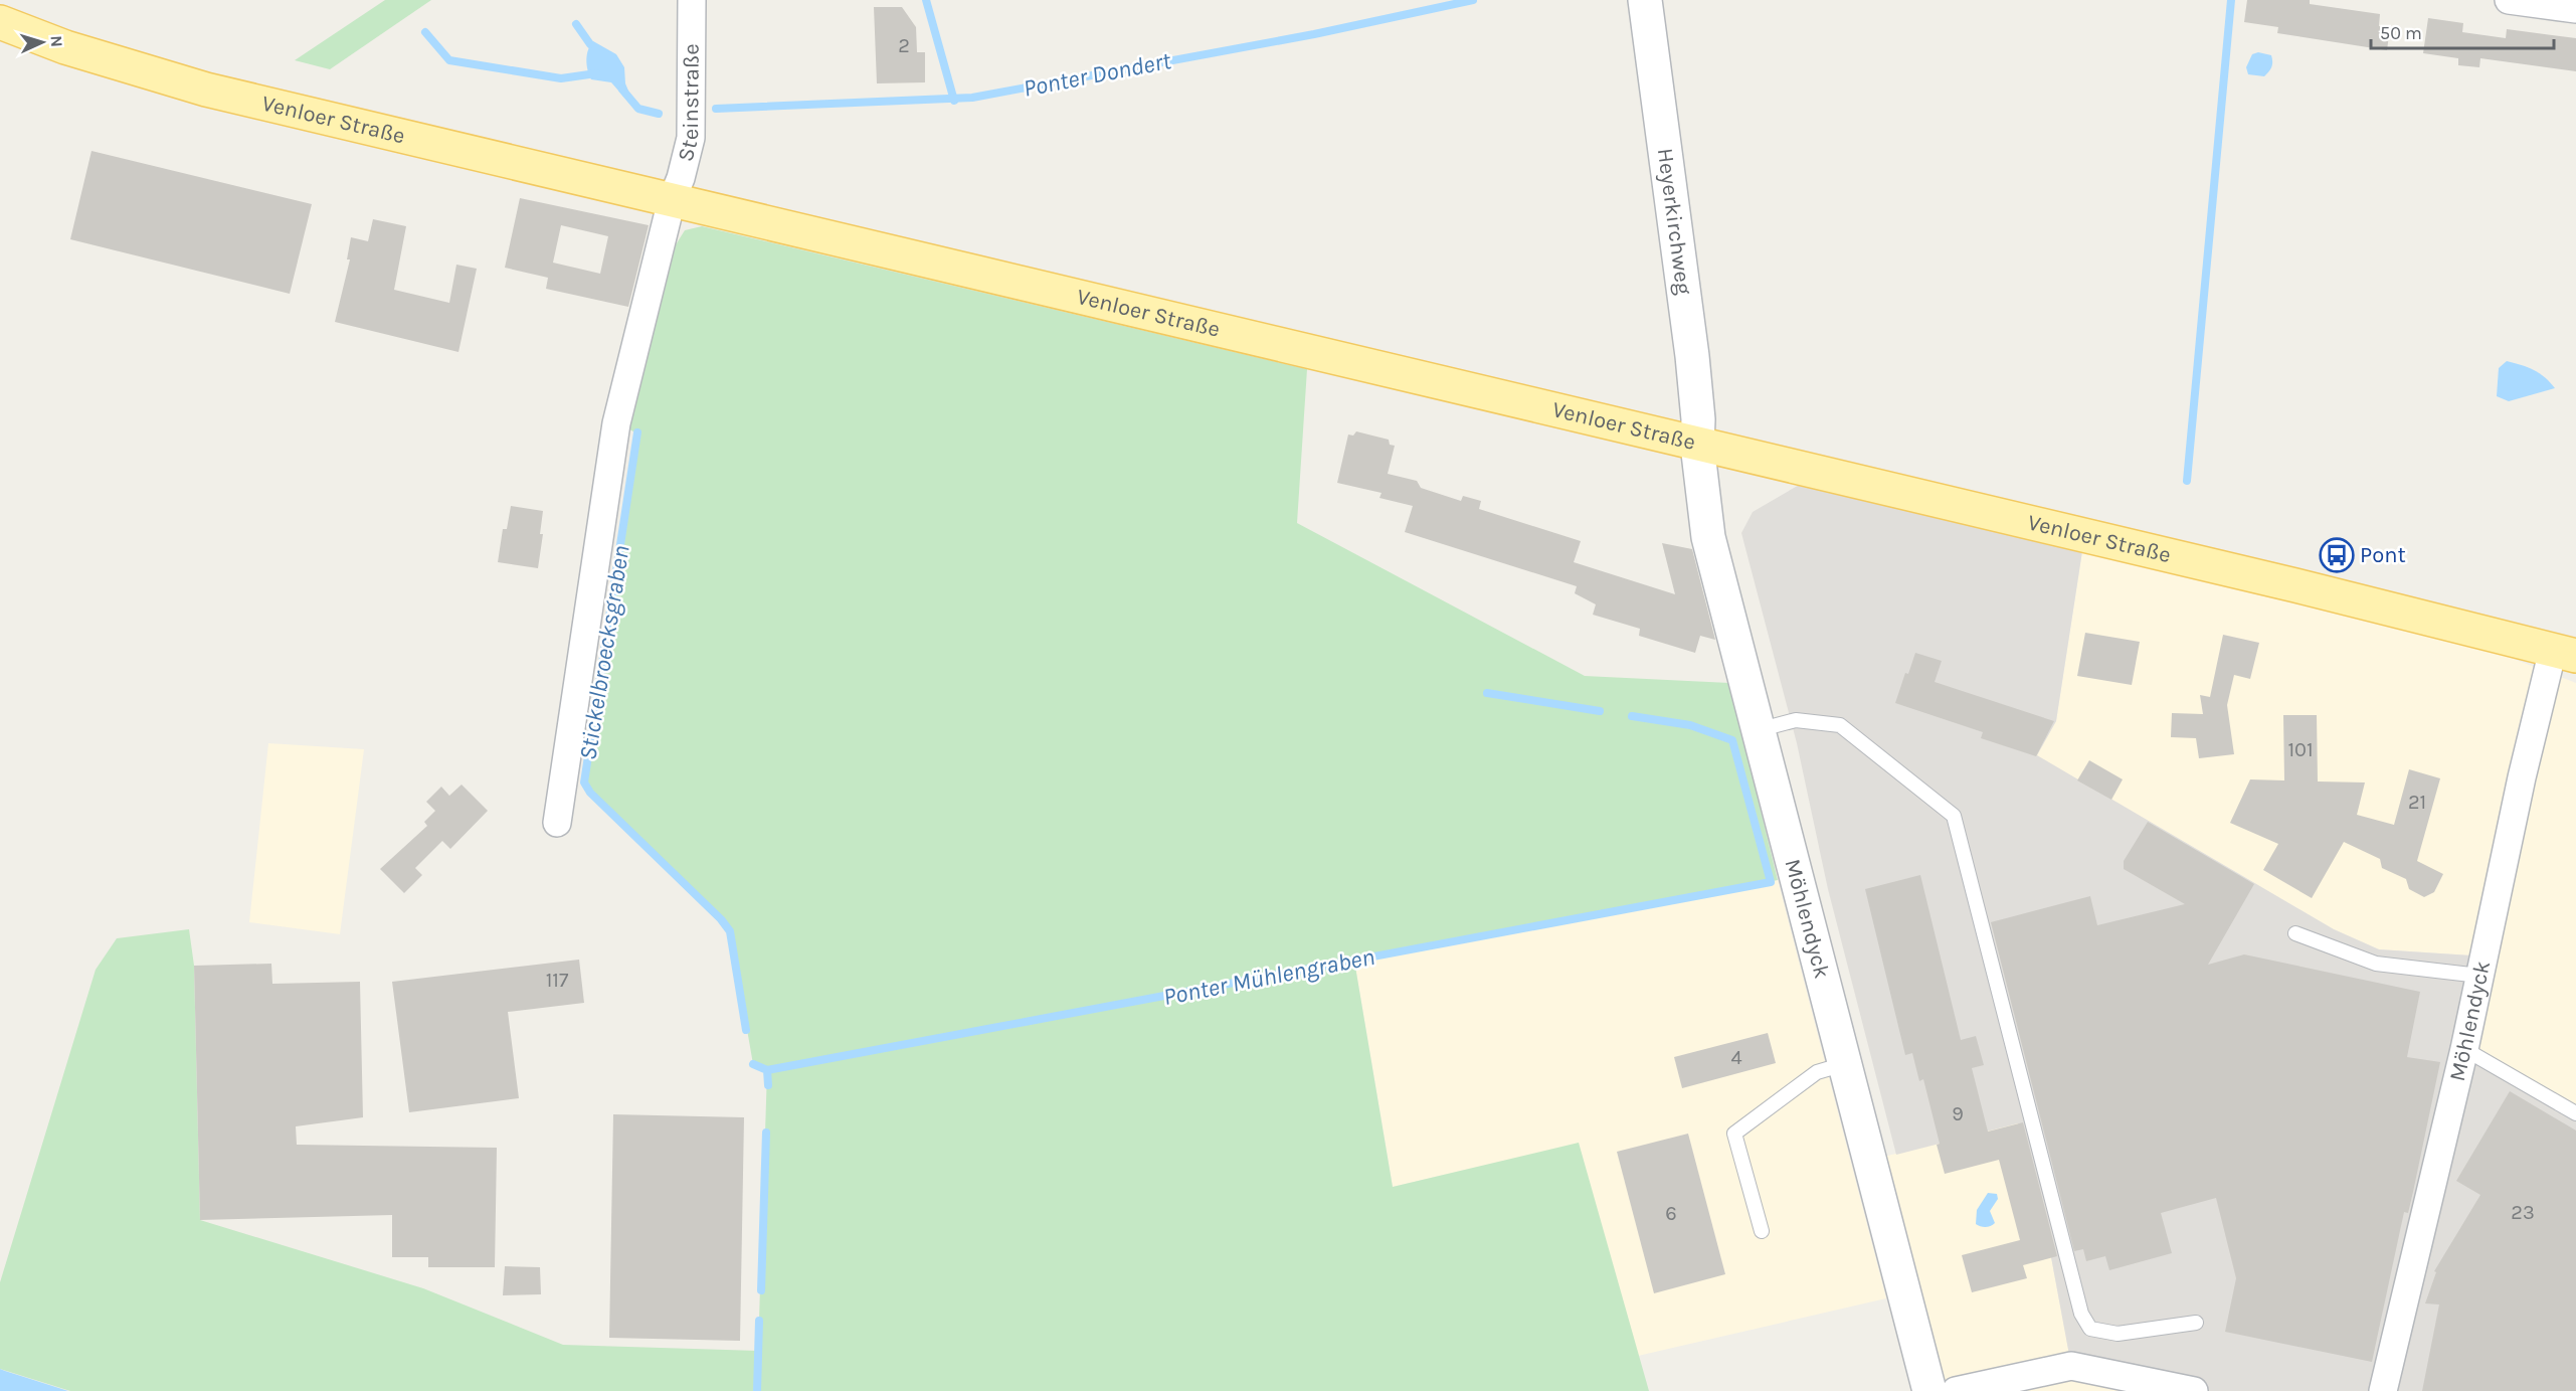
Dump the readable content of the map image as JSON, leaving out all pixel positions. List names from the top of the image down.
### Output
{
  "streets": {
    "main road": ["Venloer Straße"],
    "street": ["Steinstraße", "Heyerkirchweg", "Möhlendyck"]
  },
  "crossings": [
    ["Steinstraße", "Venloer Straße"],
    ["Venloer Straße", "Heyerkirchweg"],
    ["Venloer Straße", "Möhlendyck"],
    ["Heyerkirchweg", "Möhlendyck"]
  ],
  "water": ["Ponter Dondert", "Stickelbroecksgraben", "Ponter Mühlengraben"],
  "places": {
    "bus stop": ["Pont"]
  },
  "house_numbers": [
    "2",
    "101",
    "21",
    "117",
    "4",
    "9",
    "23",
    "6"
  ],
  "scale_bar": "50 m",
  "north": "right"
}
